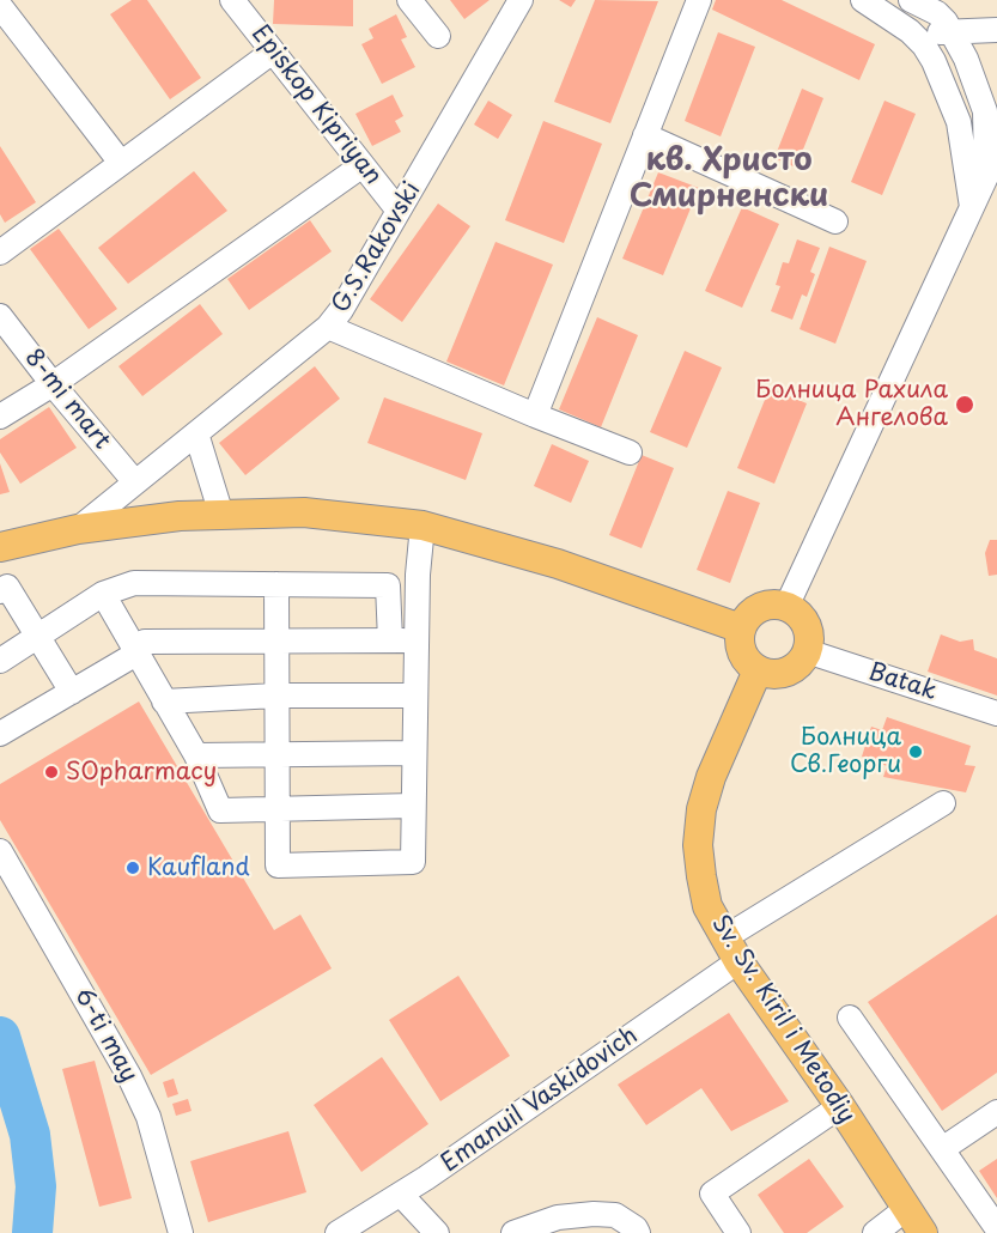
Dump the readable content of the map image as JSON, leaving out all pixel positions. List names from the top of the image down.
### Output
{
  "streets": {
    "main road": ["G.S.Rakovski", "Sv. Sv. Kiril i Metodiy"],
    "street": [
      "Episkop Kipriyan",
      "8-mi mart",
      "Batak",
      "6-ti may",
      "Emanuil Vaskidovich"
    ]
  },
  "crossings": [
    ["Episkop Kipriyan", "G.S.Rakovski"],
    ["G.S.Rakovski", "8-mi mart"],
    ["G.S.Rakovski", "Batak"],
    ["G.S.Rakovski", "Sv. Sv. Kiril i Metodiy"],
    ["Batak", "Sv. Sv. Kiril i Metodiy"],
    ["Sv. Sv. Kiril i Metodiy", "Emanuil Vaskidovich"]
  ],
  "districts": ["кв. Христо Смирненски"],
  "places": [
    "Болница Рахила Ангелова",
    "Болница Св.Георги",
    "SOpharmacy",
    "Kaufland"
  ]
}
